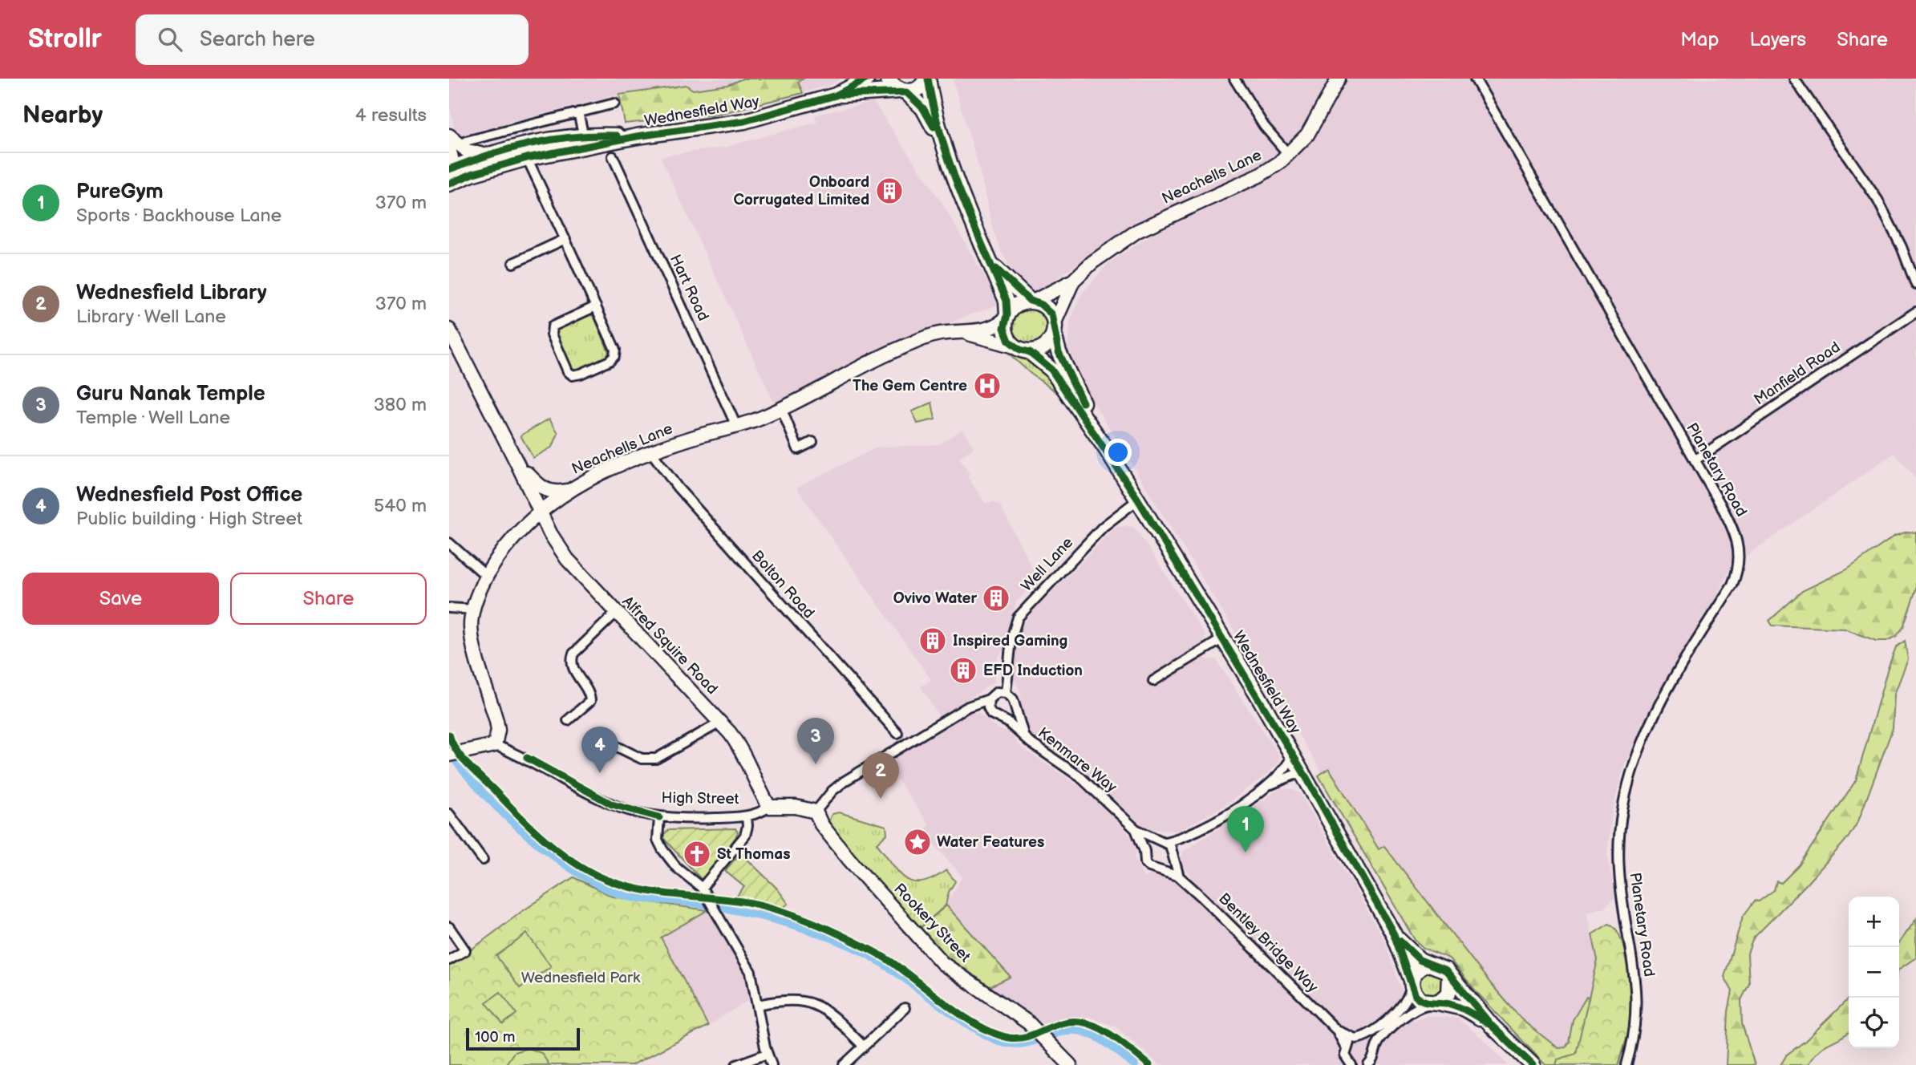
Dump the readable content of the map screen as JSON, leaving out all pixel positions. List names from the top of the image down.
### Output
{
  "streets": {
    "main road": ["Wednesfield Way"],
    "street": [
      "Neachells Lane",
      "Hart Road",
      "Manfield Road",
      "Planetary Road",
      "Well Lane",
      "Bolton Road",
      "Alfred Squire Road",
      "Kenmare Way",
      "High Street",
      "Rookery Street",
      "Bentley Bridge Way"
    ]
  },
  "crossings": [
    ["Wednesfield Way", "Neachells Lane"],
    ["Wednesfield Way", "Well Lane"],
    ["Neachells Lane", "Hart Road"],
    ["Neachells Lane", "Bolton Road"],
    ["Neachells Lane", "Alfred Squire Road"],
    ["Neachells Lane", "High Street"],
    ["Manfield Road", "Planetary Road"],
    ["Well Lane", "Kenmare Way"],
    ["Alfred Squire Road", "High Street"],
    ["High Street", "Rookery Street"]
  ],
  "parks": ["Wednesfield Park"],
  "places": {
    "building": [
      "Onboard Corrugated Limited",
      "Ovivo Water",
      "Inspired Gaming",
      "EFD Induction"
    ],
    "hospital": ["The Gem Centre"],
    "place": ["Water Features"],
    "church": ["St Thomas"]
  },
  "scale_bar": "100 m",
  "page": {
    "header": "Strollr",
    "search": "Search here",
    "nav": ["Map", "Layers", "Share"],
    "heading": ["Nearby", "4 results"],
    "list": [
      {
        "mark": "1",
        "name": "PureGym",
        "note": "Sports · Backhouse Lane",
        "value": "370 m"
      },
      {
        "mark": "2",
        "name": "Wednesfield Library",
        "note": "Library · Well Lane",
        "value": "370 m"
      },
      {
        "mark": "3",
        "name": "Guru Nanak Temple",
        "note": "Temple · Well Lane",
        "value": "380 m"
      },
      {
        "mark": "4",
        "name": "Wednesfield Post Office",
        "note": "Public building · High Street",
        "value": "540 m"
      }
    ],
    "buttons": ["Save", "Share"],
    "pins": [
      "3",
      "4",
      "2",
      "1"
    ],
    "map_buttons": ["+", "−"],
    "scale": "100 m"
  }
}
